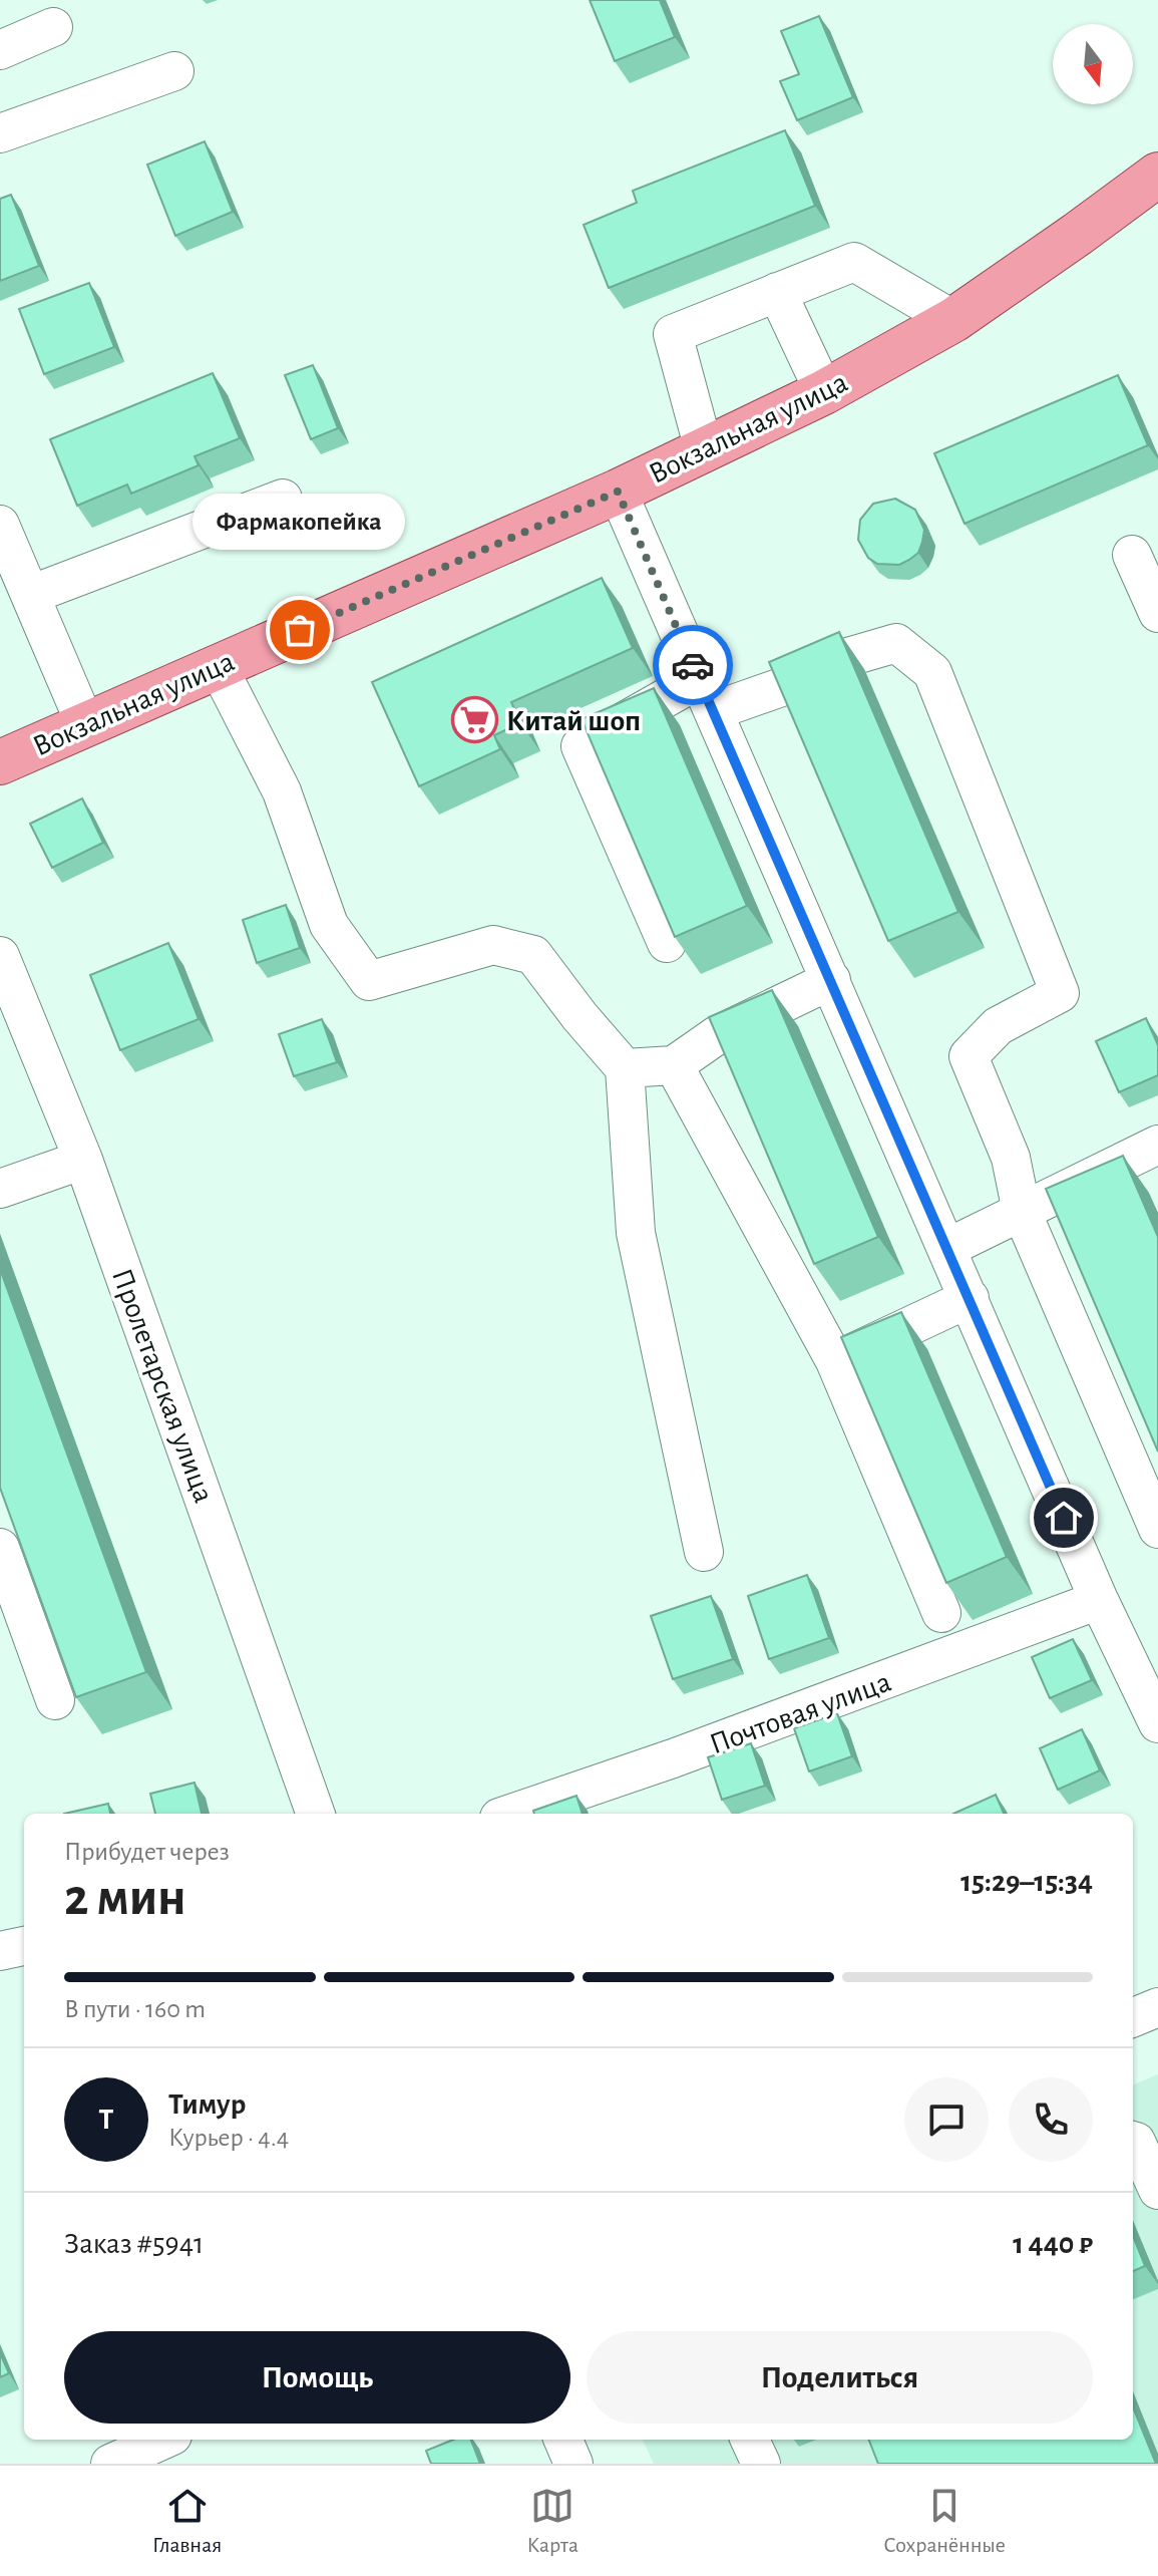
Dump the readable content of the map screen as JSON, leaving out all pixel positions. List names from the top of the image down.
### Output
{
  "streets": {
    "main road": ["Вокзальная улица"],
    "street": ["Пролетарская улица", "Почтовая улица"]
  },
  "places": {
    "other": ["Фармакопейка"],
    "supermarket": ["Китай шоп"]
  },
  "north": "bottom",
  "page": {
    "bubble": "Фармакопейка",
    "heading": ["2 мин", "Прибудет через", "15:29–15:34"],
    "panel": [
      "Тимур",
      "Курьер · 4.4",
      "Заказ #5941",
      "1 440 ₽"
    ],
    "bar": "В пути · 160 m",
    "round": "Т",
    "buttons": ["Помощь", "Поделиться"],
    "tabs": ["Главная", "Карта", "Сохранённые"]
  }
}
